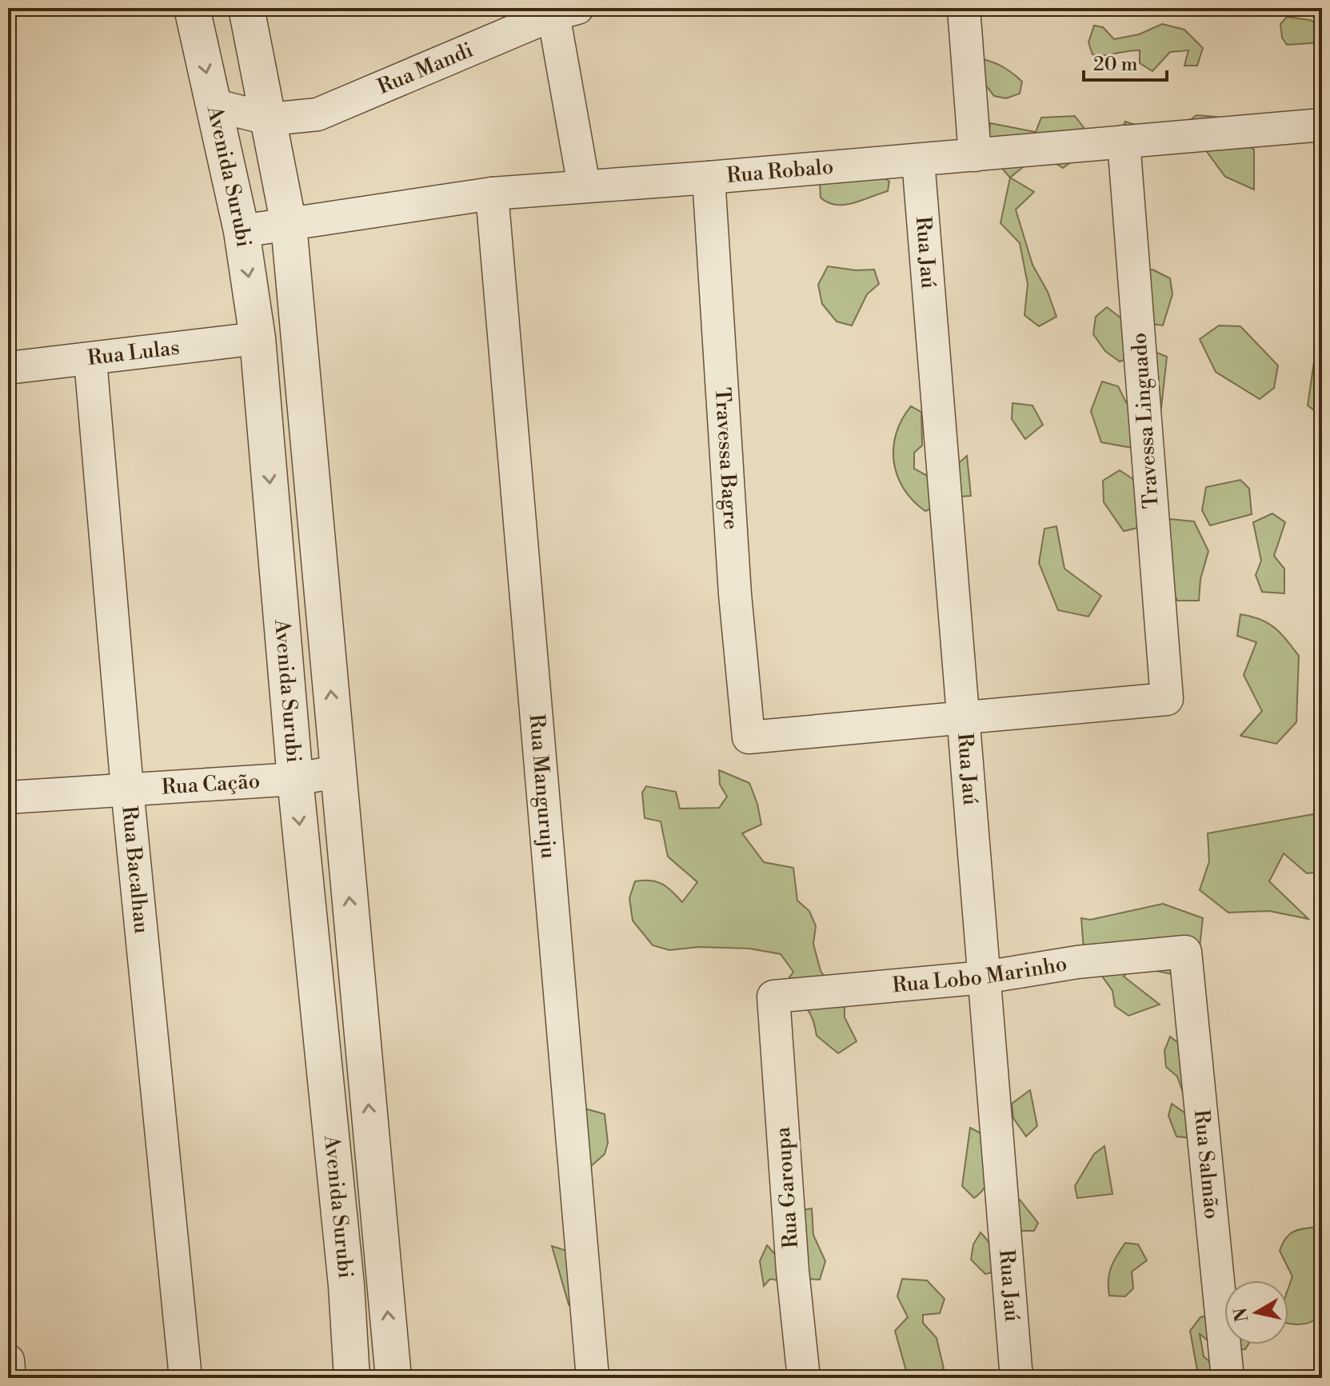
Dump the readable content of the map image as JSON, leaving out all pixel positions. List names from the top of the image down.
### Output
{
  "streets": {
    "street": [
      "Rua Mandi",
      "Rua Robalo",
      "Avenida Surubi",
      "Rua Jaú",
      "Rua Lulas",
      "Travessa Linguado",
      "Travessa Bagre",
      "Rua Cação",
      "Rua Manguruju",
      "Rua Bacalhau",
      "Rua Lobo Marinho",
      "Rua Salmão",
      "Rua Garoupa"
    ]
  },
  "crossings": [
    ["Rua Mandi", "Avenida Surubi"],
    ["Rua Robalo", "Avenida Surubi"],
    ["Rua Robalo", "Rua Jaú"],
    ["Rua Robalo", "Travessa Linguado"],
    ["Rua Robalo", "Travessa Bagre"],
    ["Rua Robalo", "Rua Manguruju"],
    ["Avenida Surubi", "Rua Lulas"],
    ["Avenida Surubi", "Rua Cação"],
    ["Rua Jaú", "Travessa Linguado"],
    ["Rua Jaú", "Travessa Bagre"],
    ["Rua Jaú", "Rua Lobo Marinho"],
    ["Rua Lulas", "Rua Bacalhau"],
    ["Travessa Linguado", "Travessa Bagre"],
    ["Rua Cação", "Rua Bacalhau"],
    ["Rua Lobo Marinho", "Rua Salmão"],
    ["Rua Lobo Marinho", "Rua Garoupa"]
  ],
  "scale_bar": "20 m",
  "north": "left"
}
